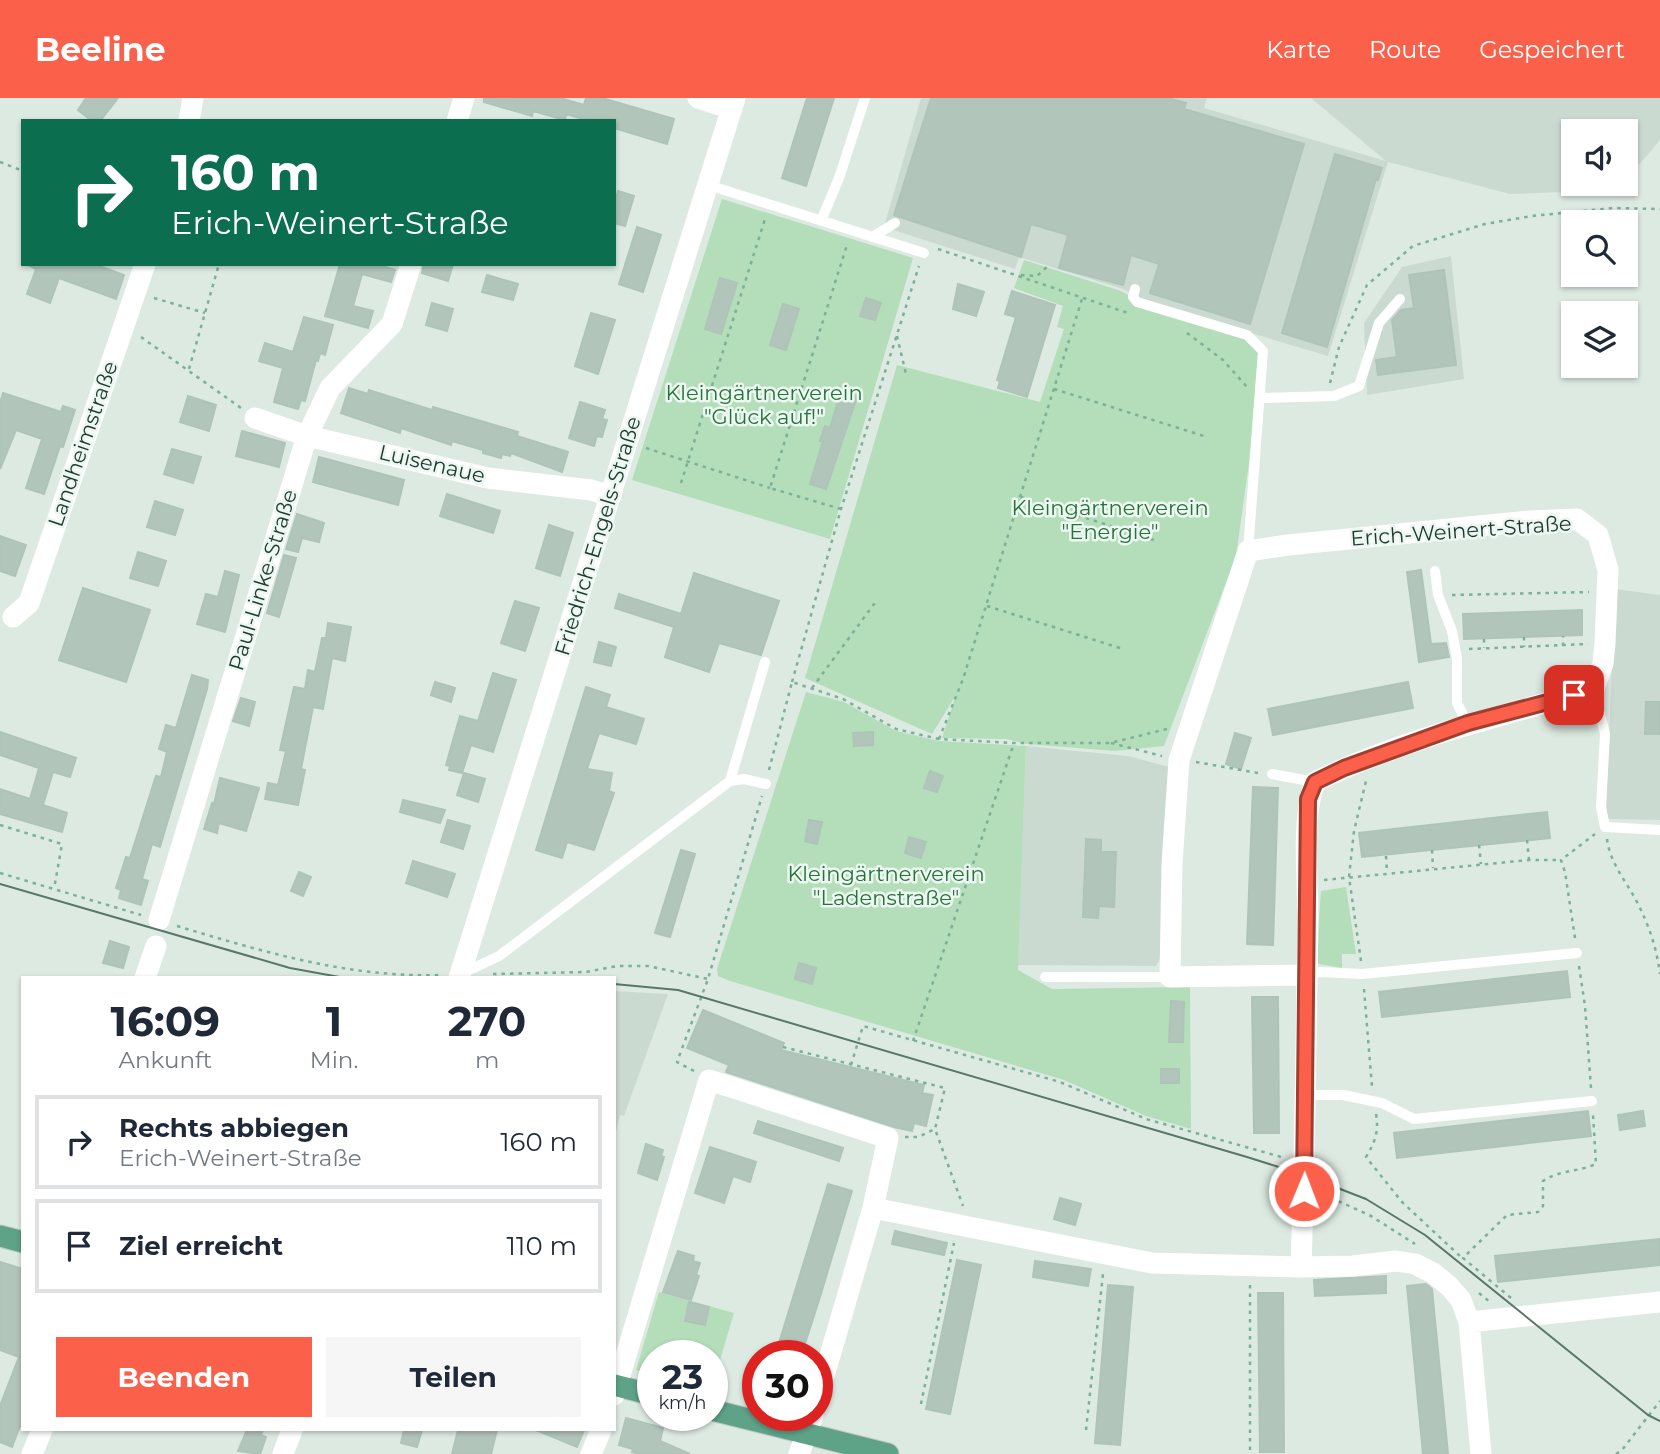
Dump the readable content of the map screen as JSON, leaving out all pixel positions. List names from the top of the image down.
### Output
{
  "streets": {
    "street": [
      "Landheimstraße",
      "Luisenaue",
      "Erich-Weinert-Straße",
      "Friedrich-Engels-Straße",
      "Paul-Linke-Straße"
    ]
  },
  "crossings": [
    ["Luisenaue", "Friedrich-Engels-Straße"],
    ["Luisenaue", "Paul-Linke-Straße"]
  ],
  "parks": ["Kleingärtnerverein \"Glück auf!\"", "Kleingärtnerverein \"Energie\"", "Kleingärtnerverein \"Ladenstraße\""],
  "page": {
    "header": "Beeline",
    "nav": ["Karte", "Route", "Gespeichert"],
    "turn": ["160 m", "Erich-Weinert-Straße"],
    "eta": [
      "16:09",
      "Ankunft",
      "1",
      "Min.",
      "270",
      "m"
    ],
    "list": [
      {
        "name": "Rechts abbiegen",
        "note": "Erich-Weinert-Straße",
        "value": "160 m"
      },
      {
        "name": "Ziel erreicht",
        "value": "110 m"
      }
    ],
    "buttons": ["Beenden", "Teilen"],
    "speed": "23 km/h",
    "limit": "30"
  }
}
